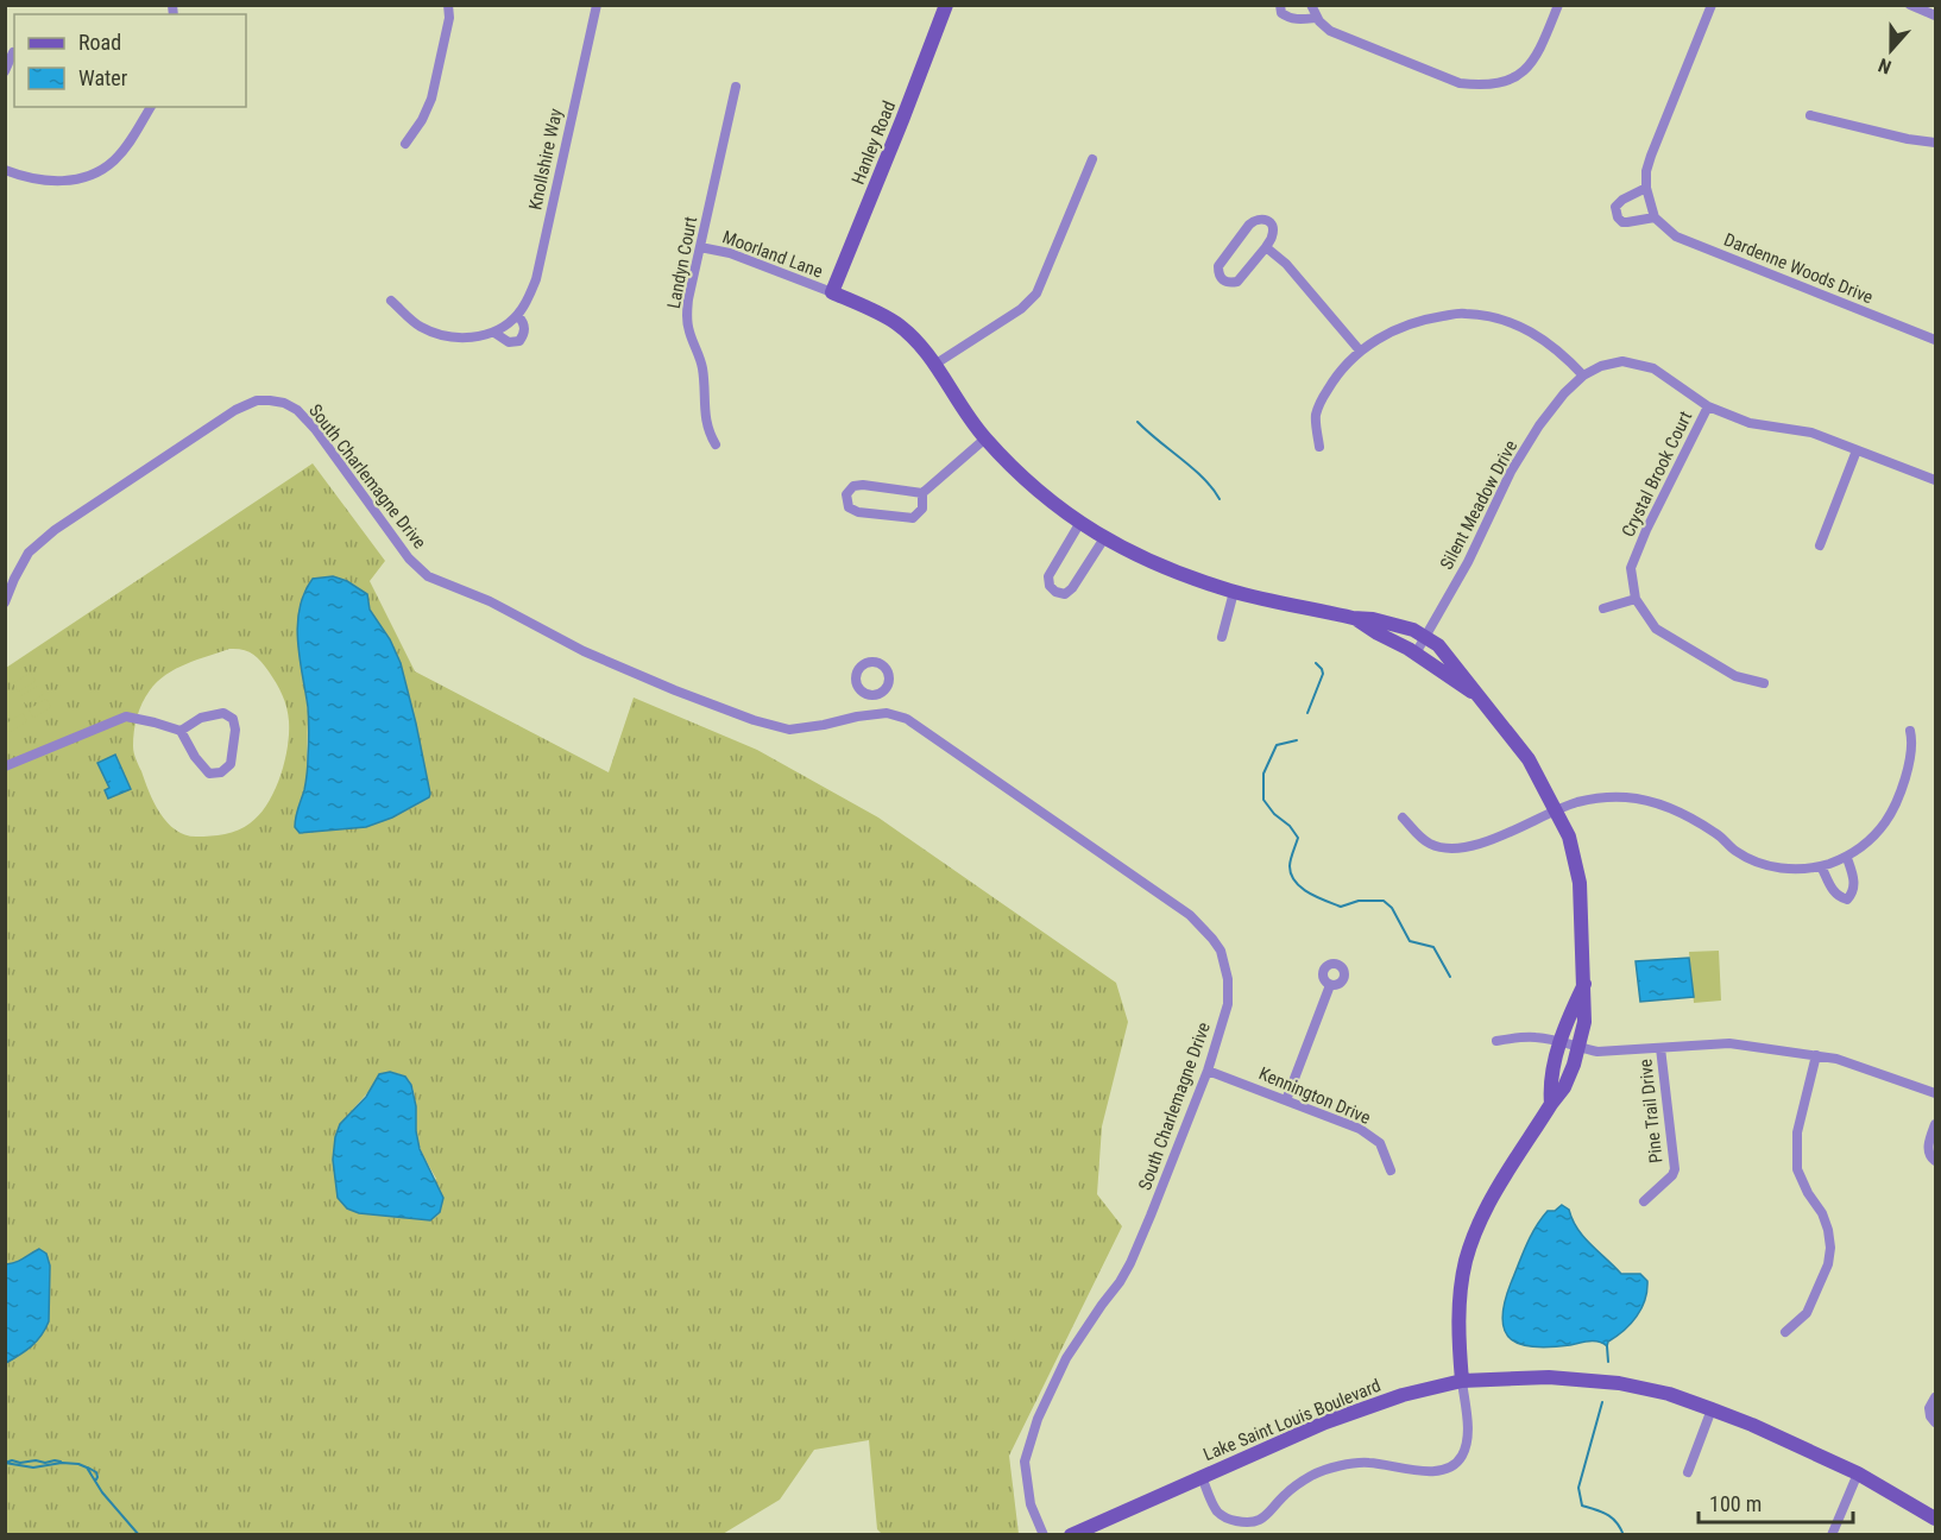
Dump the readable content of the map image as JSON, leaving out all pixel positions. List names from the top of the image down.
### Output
{
  "streets": {
    "street": [
      "Hanley Road",
      "Knollshire Way",
      "Moorland Lane",
      "Landyn Court",
      "Dardenne Woods Drive",
      "Crystal Brook Court",
      "South Charlemagne Drive",
      "Silent Meadow Drive",
      "Kennington Drive",
      "Pine Trail Drive",
      "Lake Saint Louis Boulevard"
    ]
  },
  "crossings": [
    ["Hanley Road", "Moorland Lane"],
    ["Moorland Lane", "Landyn Court"],
    ["Crystal Brook Court", "Silent Meadow Drive"],
    ["South Charlemagne Drive", "Kennington Drive"]
  ],
  "legend": ["Road", "Water"],
  "scale_bar": "100 m",
  "north": "bottom"
}
